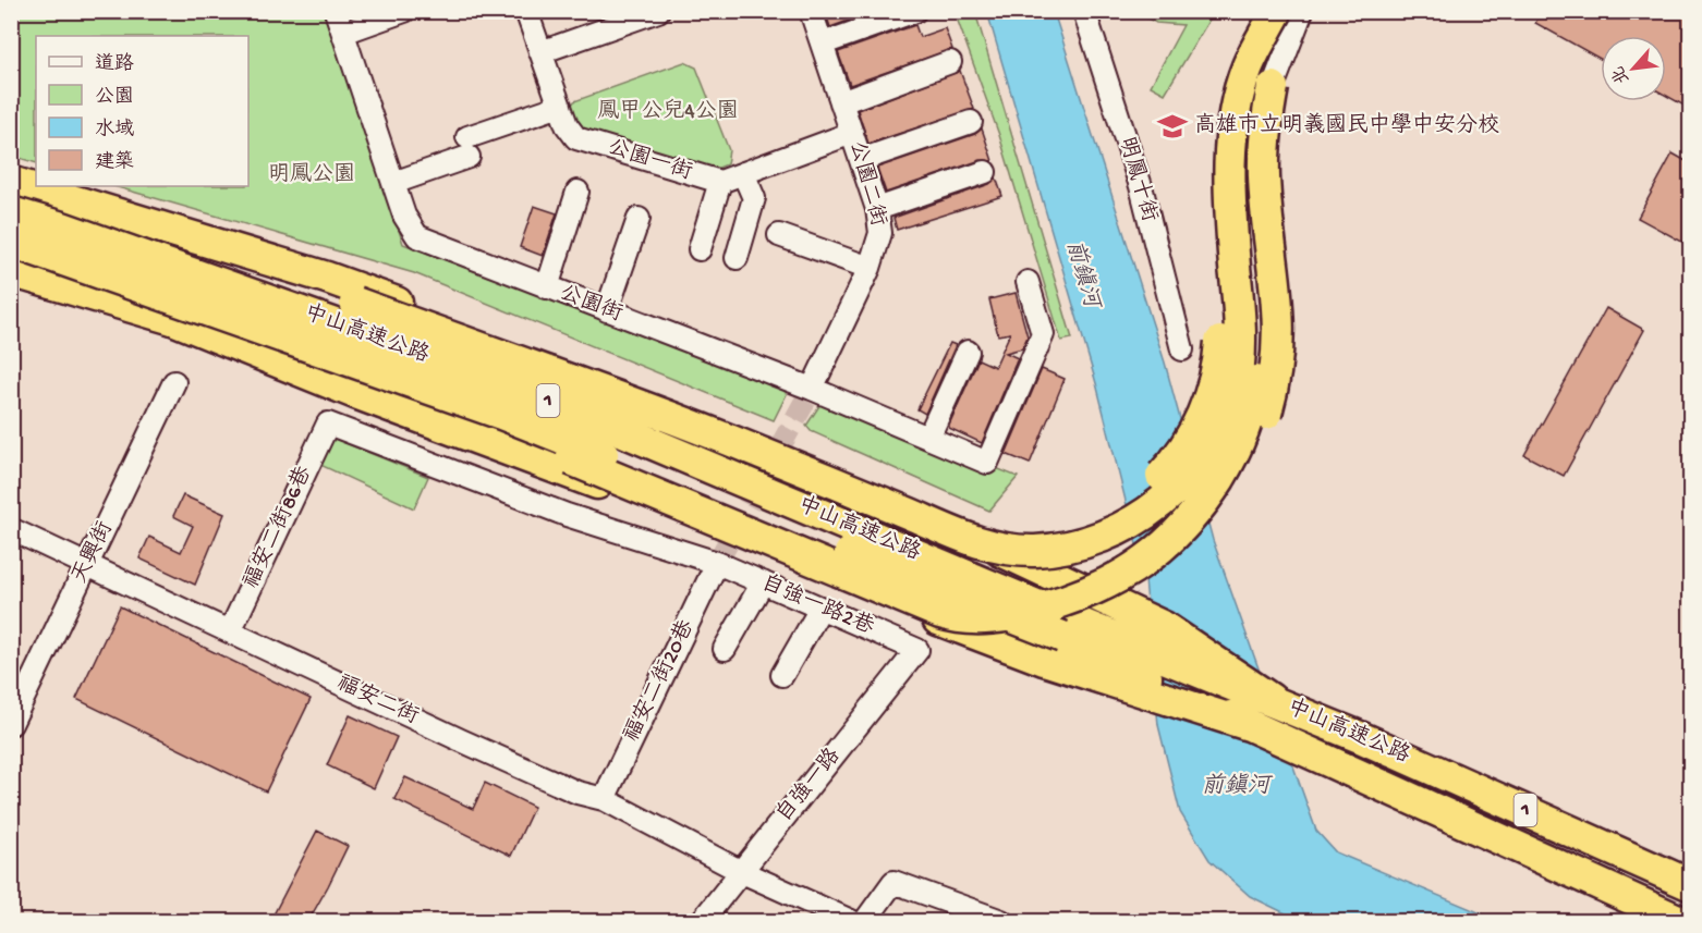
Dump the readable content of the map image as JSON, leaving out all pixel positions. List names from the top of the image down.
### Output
{
  "streets": {
    "highway": ["中山高速公路", "1"],
    "street": [
      "公園一街",
      "明鳳十街",
      "公園二街",
      "公園街",
      "福安二街86巷",
      "天興街",
      "自強一路2巷",
      "福安二街20巷",
      "福安二街",
      "自強一路"
    ]
  },
  "crossings": [
    ["公園一街", "公園二街"],
    ["公園二街", "公園街"],
    ["福安二街86巷", "自強一路2巷"],
    ["福安二街86巷", "福安二街"],
    ["天興街", "福安二街"],
    ["自強一路2巷", "福安二街20巷"],
    ["自強一路2巷", "自強一路"],
    ["福安二街20巷", "福安二街"],
    ["福安二街", "自強一路"]
  ],
  "water": ["前鎮河"],
  "parks": ["鳳甲公兒4公園", "明鳳公園"],
  "places": {
    "school or university": ["高雄市立明義國民中學中安分校"]
  },
  "legend": [
    "道路",
    "公園",
    "水域",
    "建築"
  ],
  "north": "bottom left"
}
